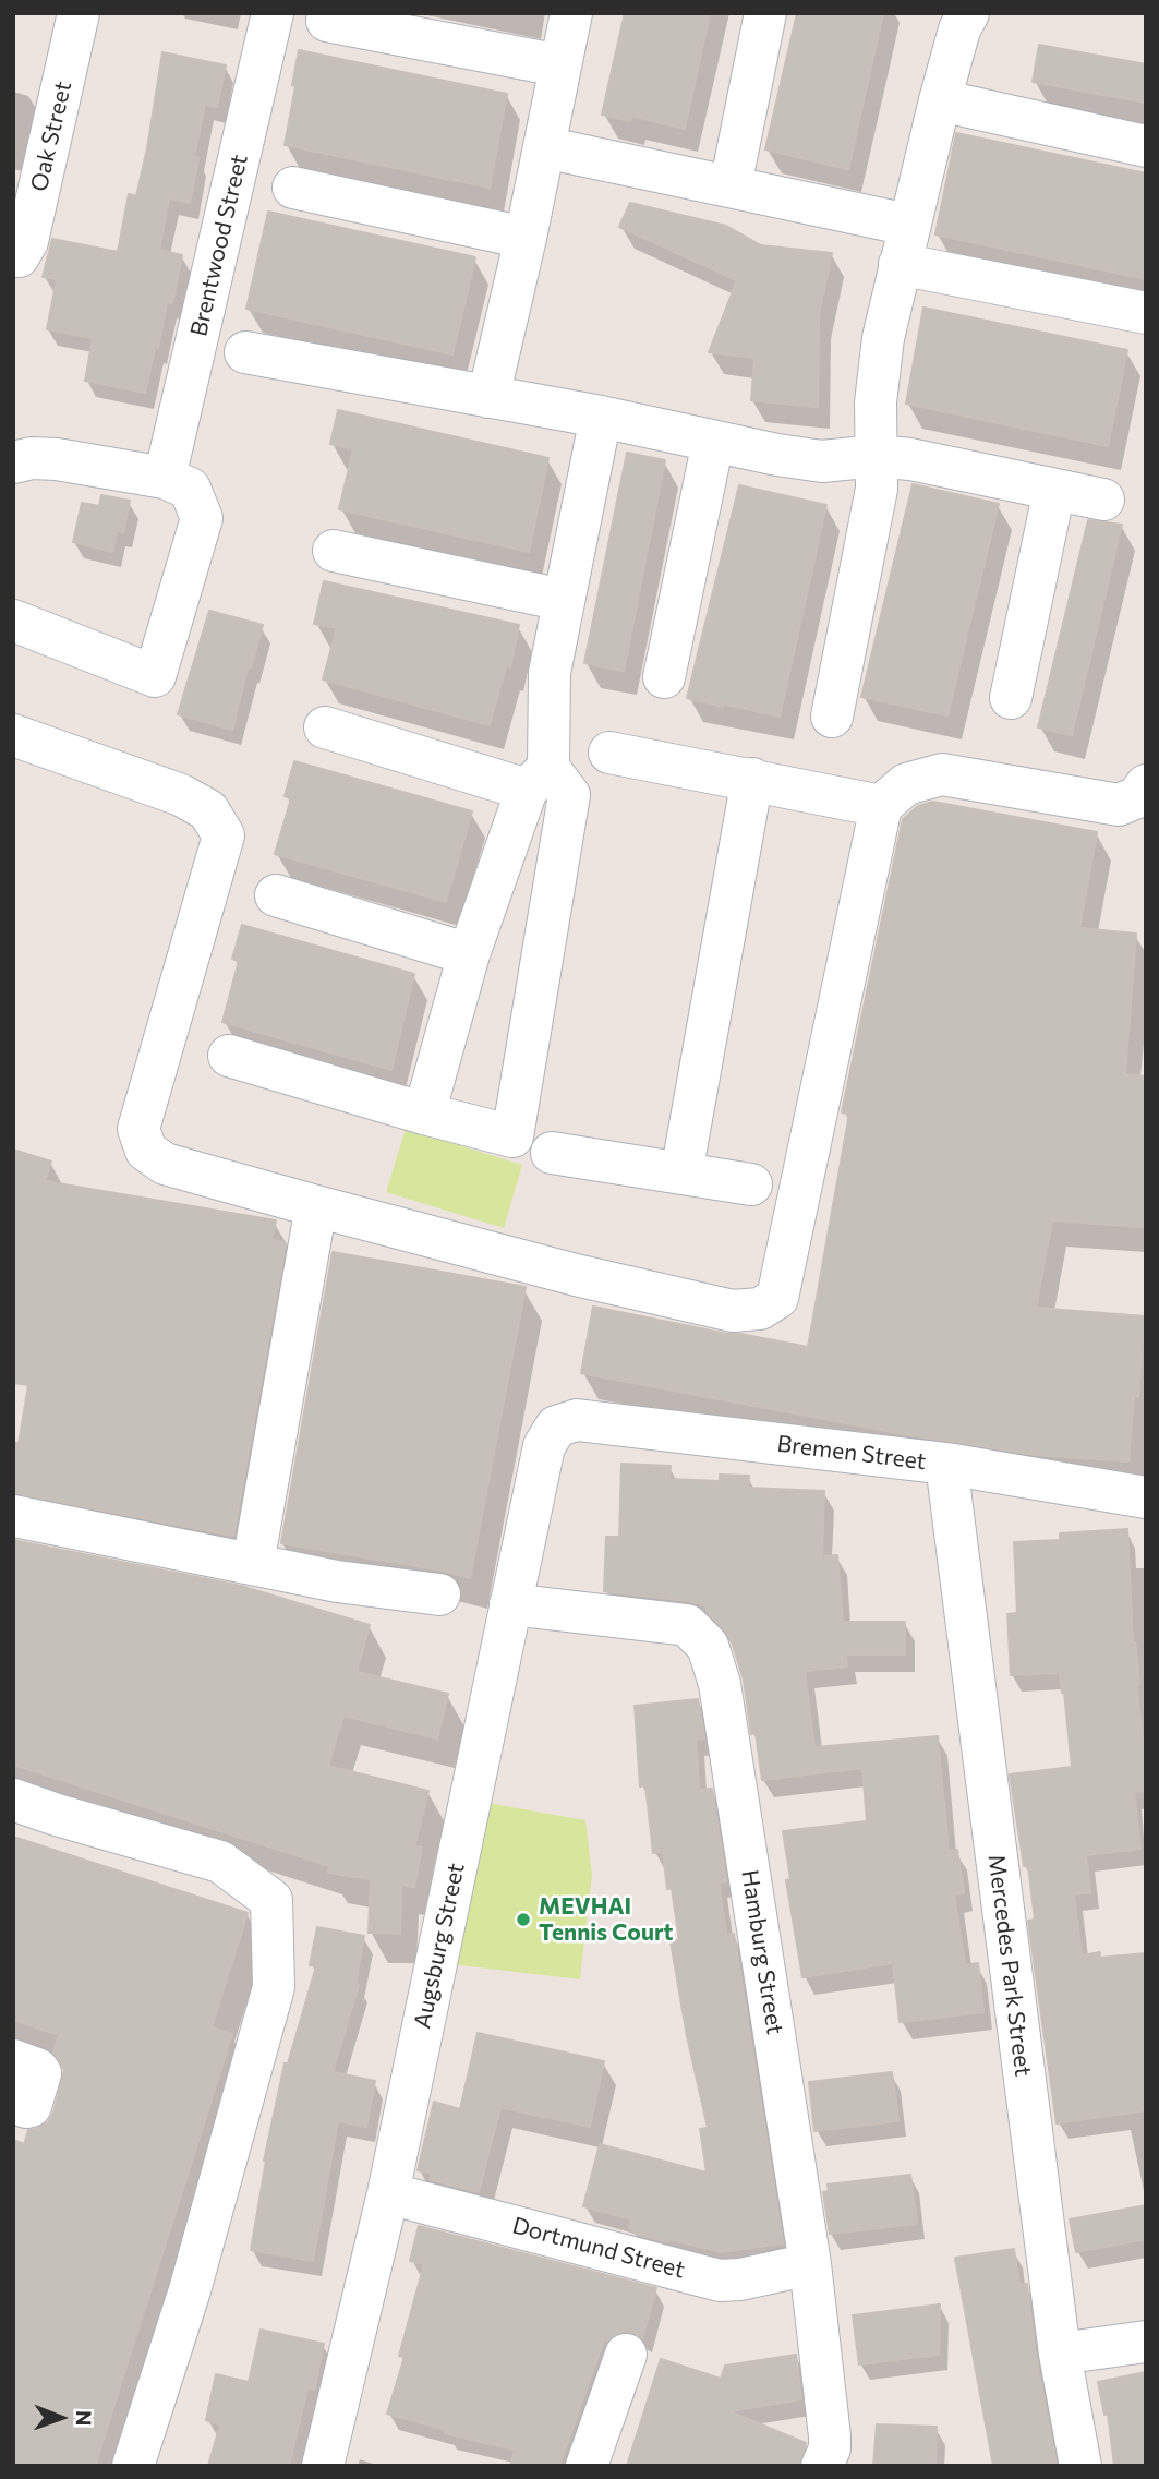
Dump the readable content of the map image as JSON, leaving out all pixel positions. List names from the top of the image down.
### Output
{
  "streets": {
    "street": [
      "Oak Street",
      "Brentwood Street",
      "Bremen Street",
      "Augsburg Street",
      "Hamburg Street",
      "Mercedes Park Street",
      "Dortmund Street"
    ]
  },
  "crossings": [
    ["Bremen Street", "Augsburg Street"],
    ["Bremen Street", "Mercedes Park Street"],
    ["Augsburg Street", "Hamburg Street"],
    ["Augsburg Street", "Dortmund Street"],
    ["Hamburg Street", "Dortmund Street"]
  ],
  "places": ["MEVHAI Tennis Court"],
  "north": "right"
}
